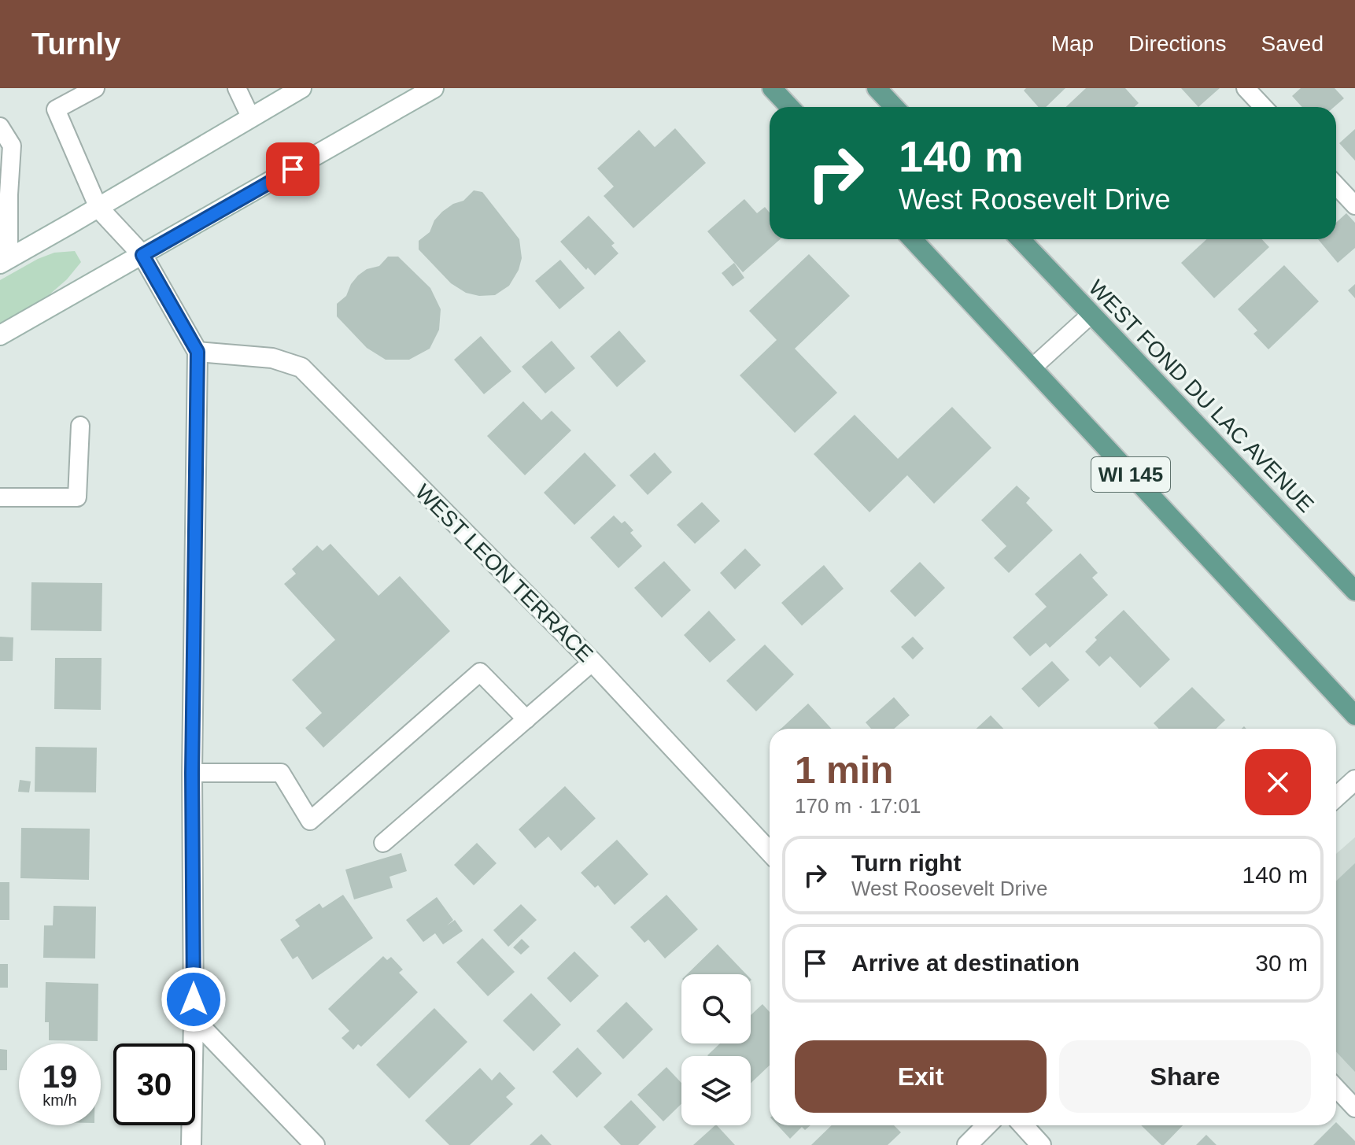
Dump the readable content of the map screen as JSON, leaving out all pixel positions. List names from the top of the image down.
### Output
{
  "streets": {
    "main road": ["WEST FOND DU LAC AVENUE", "WI 145"],
    "street": ["WEST LEON TERRACE"]
  },
  "page": {
    "header": "Turnly",
    "nav": ["Map", "Directions", "Saved"],
    "turn": ["140 m", "West Roosevelt Drive"],
    "heading": ["1 min", "170 m · 17:01"],
    "list": [
      {
        "name": "Turn right",
        "note": "West Roosevelt Drive",
        "value": "140 m"
      },
      {
        "name": "Arrive at destination",
        "value": "30 m"
      }
    ],
    "buttons": ["Exit", "Share"],
    "speed": "19 km/h",
    "limit": "30"
  }
}
